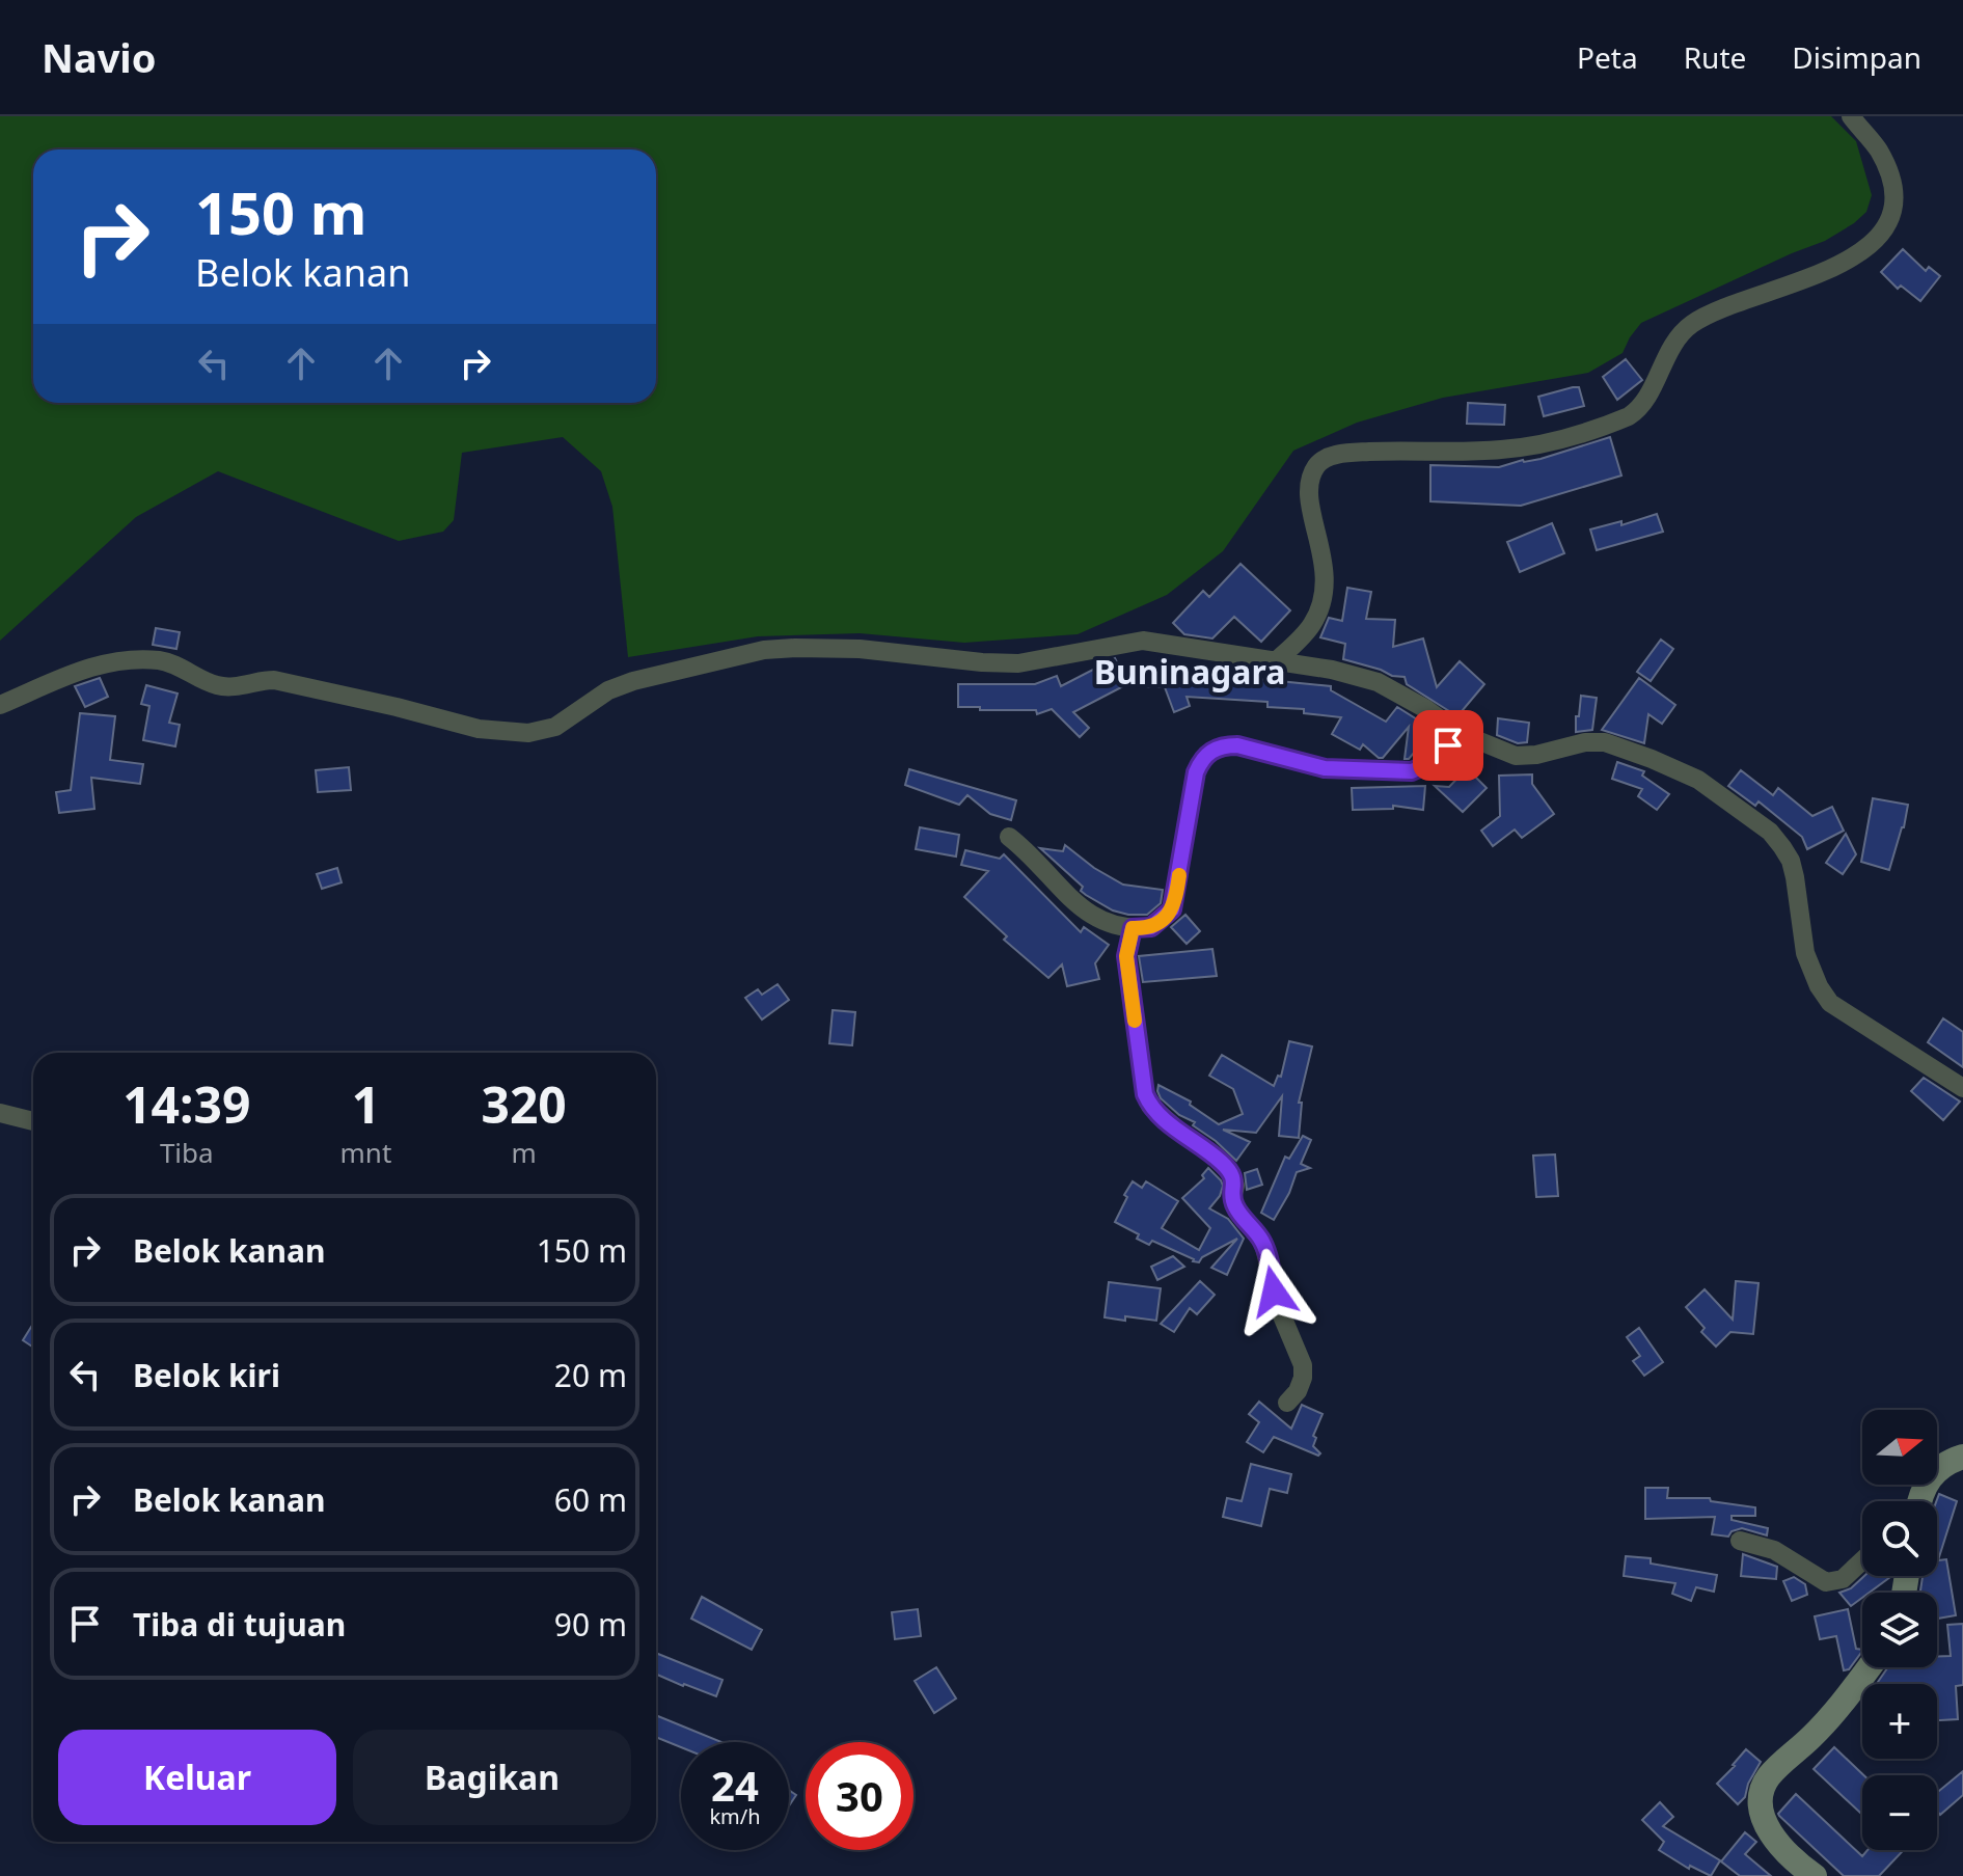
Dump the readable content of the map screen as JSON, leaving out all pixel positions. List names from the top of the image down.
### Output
{
  "districts": ["Buninagara"],
  "north": "right",
  "page": {
    "header": "Navio",
    "nav": ["Peta", "Rute", "Disimpan"],
    "turn": ["150 m", "Belok kanan"],
    "eta": [
      "14:39",
      "Tiba",
      "1",
      "mnt",
      "320",
      "m"
    ],
    "list": [
      {
        "name": "Belok kanan",
        "value": "150 m"
      },
      {
        "name": "Belok kiri",
        "value": "20 m"
      },
      {
        "name": "Belok kanan",
        "value": "60 m"
      },
      {
        "name": "Tiba di tujuan",
        "value": "90 m"
      }
    ],
    "map_buttons": ["+", "−"],
    "buttons": ["Keluar", "Bagikan"],
    "speed": "24 km/h",
    "limit": "30"
  }
}
